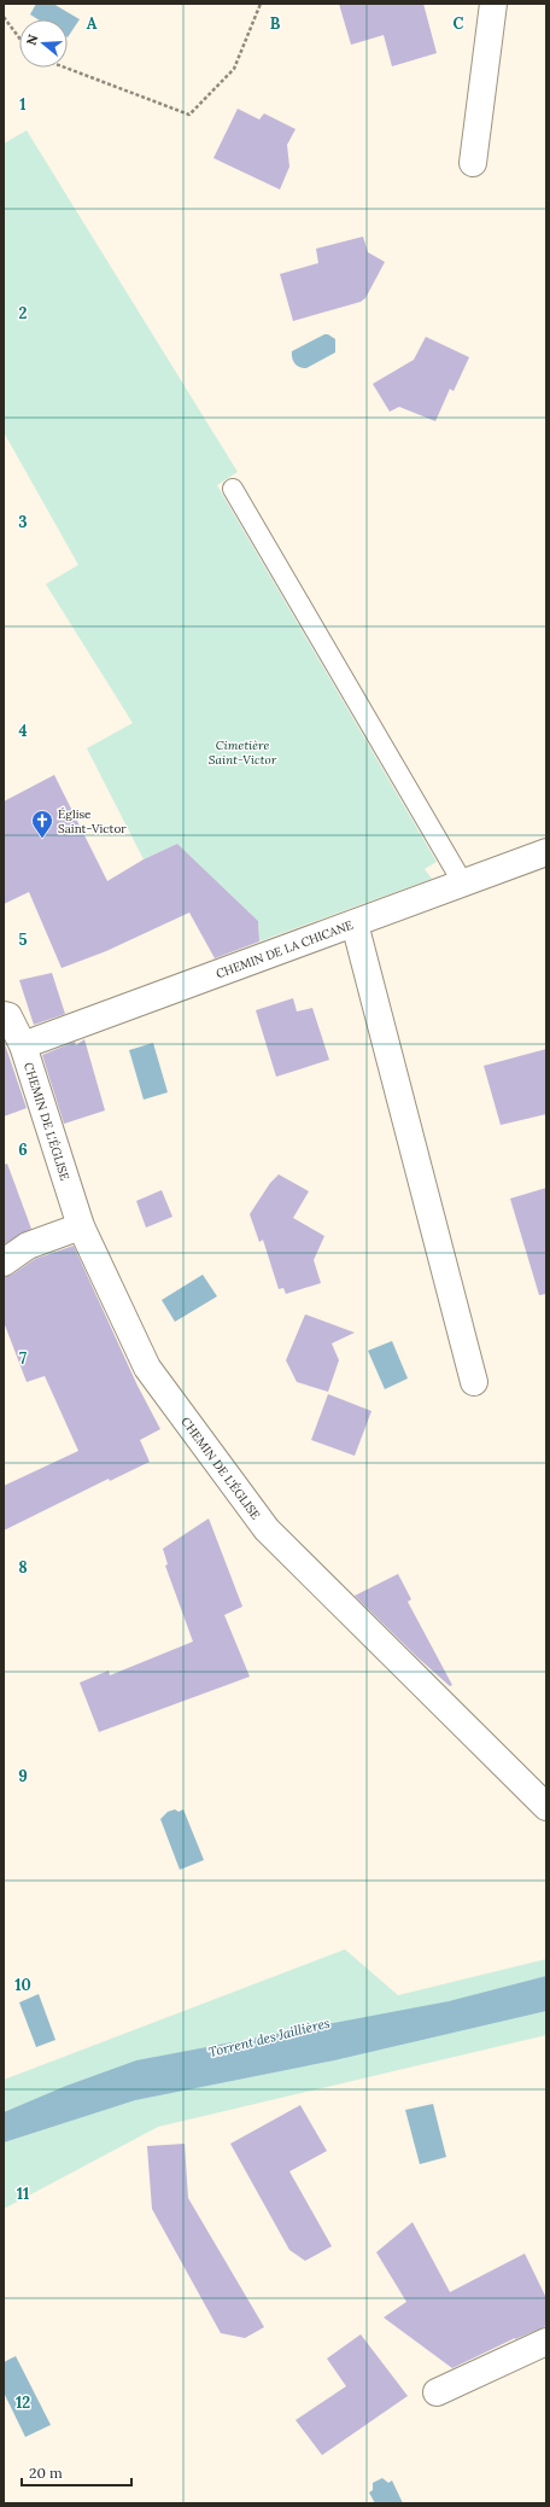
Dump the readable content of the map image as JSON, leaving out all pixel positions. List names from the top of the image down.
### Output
{
  "streets": {
    "street": ["CHEMIN DE LA CHICANE", "CHEMIN DE L'ÉGLISE"]
  },
  "crossings": [
    ["CHEMIN DE LA CHICANE", "CHEMIN DE L'ÉGLISE"]
  ],
  "water": ["Torrent des Jaillières"],
  "parks": ["Cimetière Saint-Victor"],
  "places": {
    "church": ["Église Saint-Victor"]
  },
  "scale_bar": "20 m",
  "north": "left",
  "grid": {
    "columns": ["A", "B", "C"],
    "rows": [
      "1",
      "2",
      "3",
      "4",
      "5",
      "6",
      "7",
      "8",
      "9",
      "10",
      "11",
      "12"
    ]
  }
}
